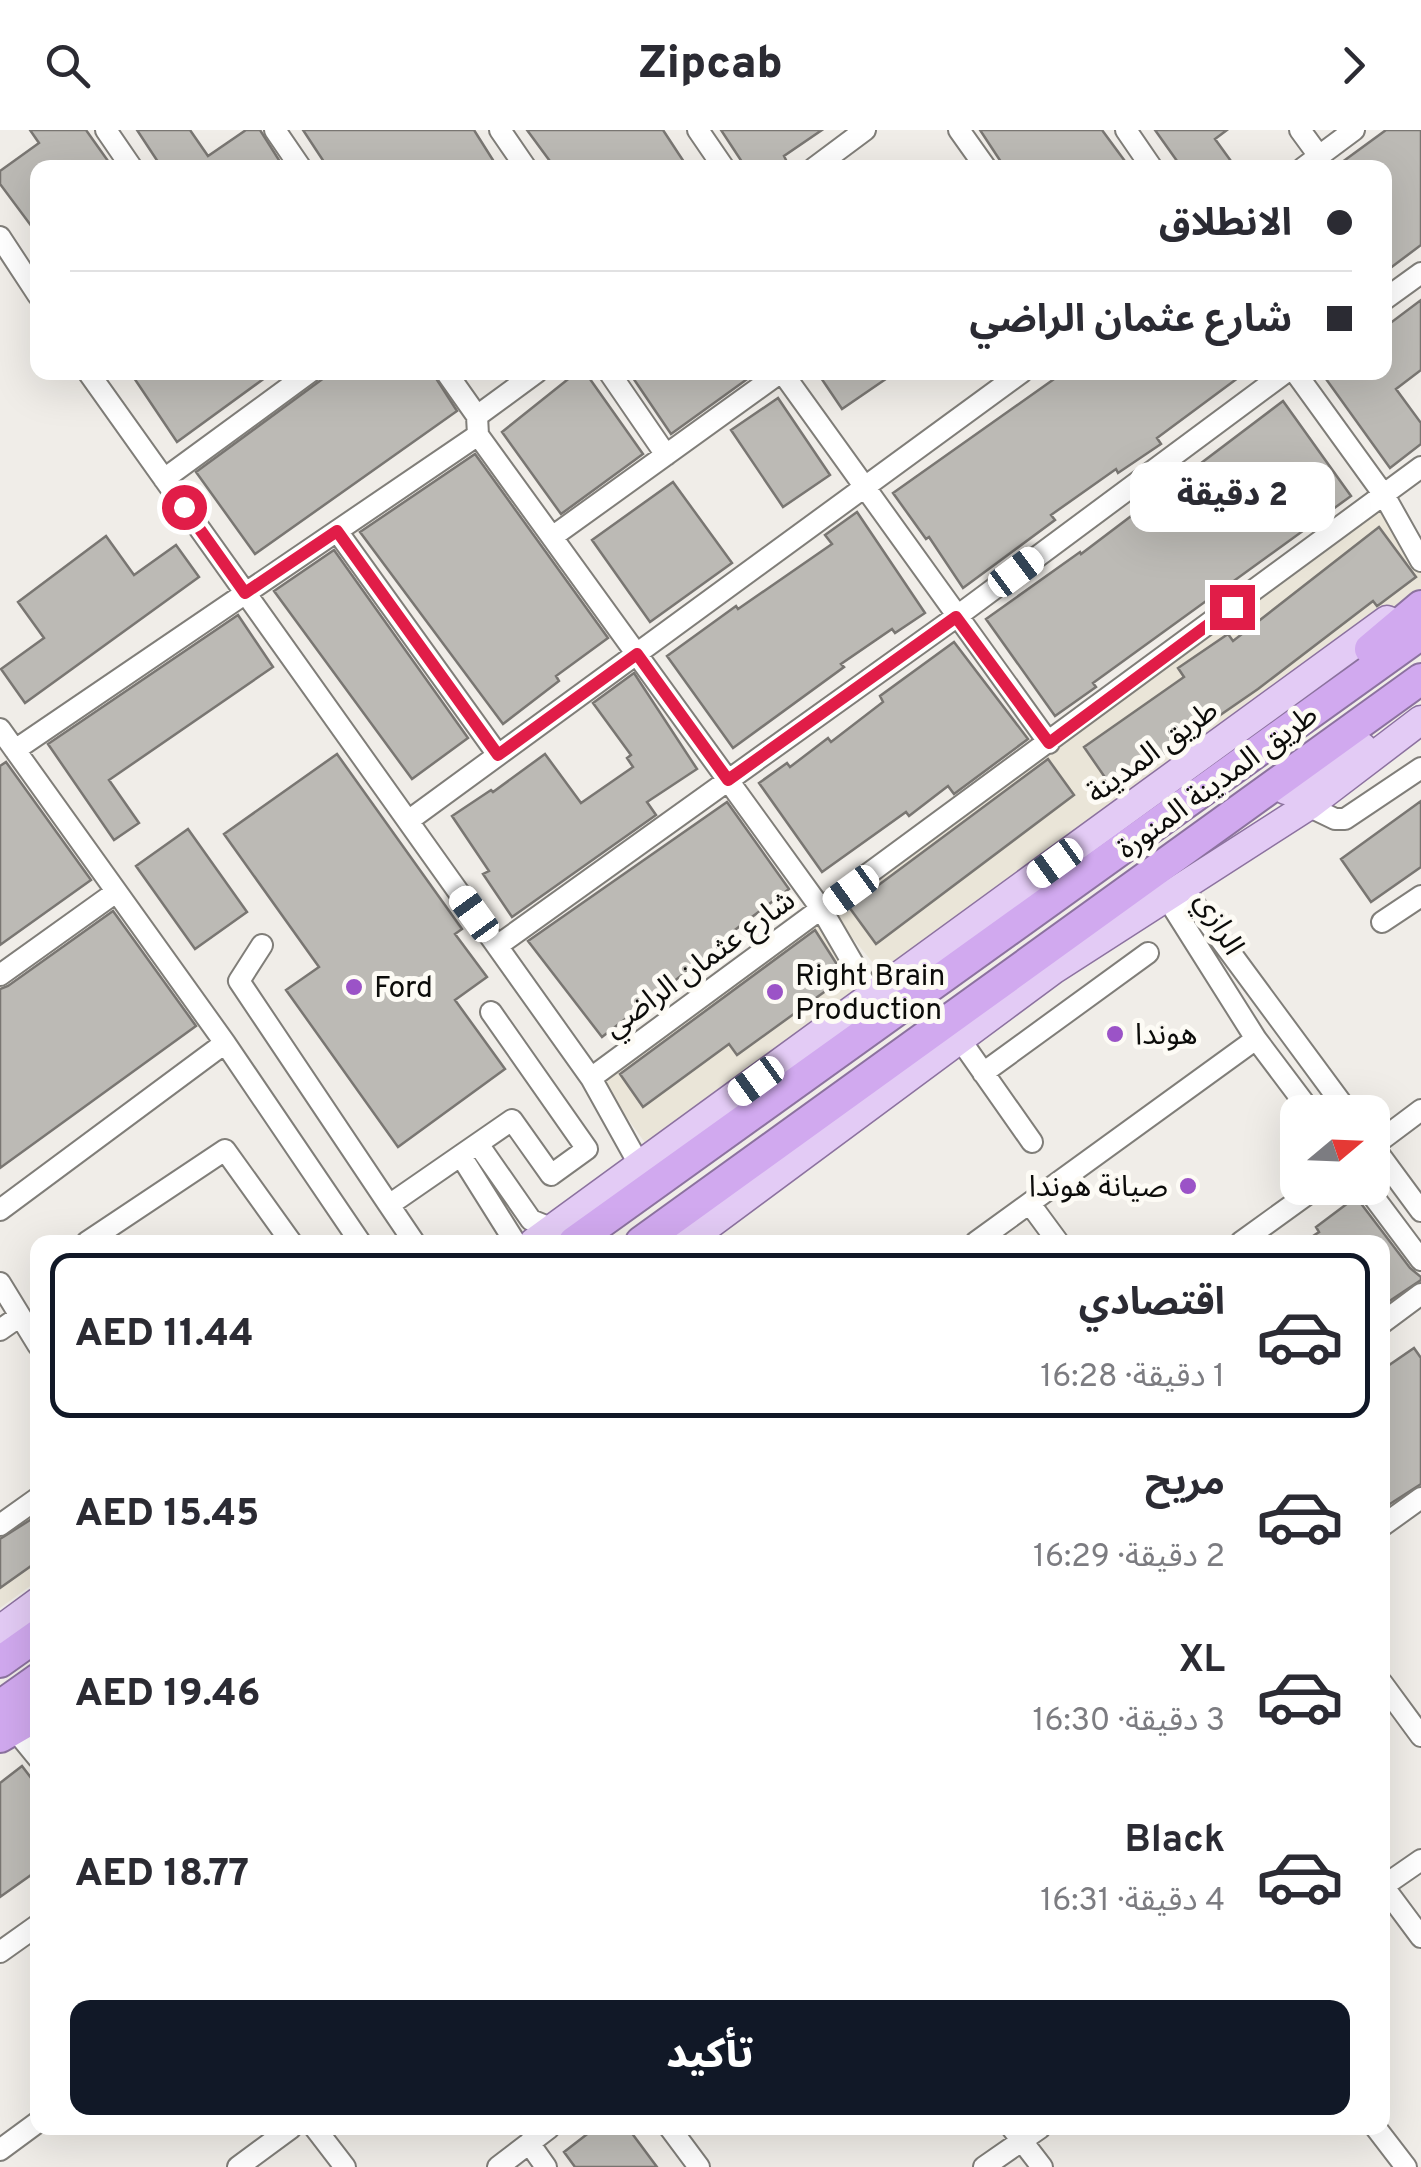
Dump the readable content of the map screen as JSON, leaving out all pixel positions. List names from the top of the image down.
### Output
{
  "streets": {
    "highway": ["طريق المدينة المنورة"],
    "main road": ["طريق المدينة"],
    "street": ["الرازي", "شارع عثمان الراضي"]
  },
  "places": [
    "Ford",
    "Right Brain Production",
    "هوندا",
    "صيانة هوندا"
  ],
  "north": "right",
  "page": {
    "header": "Zipcab",
    "banner": ["الانطلاق", "شارع عثمان الراضي"],
    "bubble": "2 دقيقة",
    "list": [
      {
        "name": "اقتصادي",
        "note": "1 دقيقة · 16:28",
        "value": "AED 11.44"
      },
      {
        "name": "مريح",
        "note": "2 دقيقة · 16:29",
        "value": "AED 15.45"
      },
      {
        "name": "XL",
        "note": "3 دقيقة · 16:30",
        "value": "AED 19.46"
      },
      {
        "name": "Black",
        "note": "4 دقيقة · 16:31",
        "value": "AED 18.77"
      }
    ],
    "buttons": "تأكيد"
  }
}
